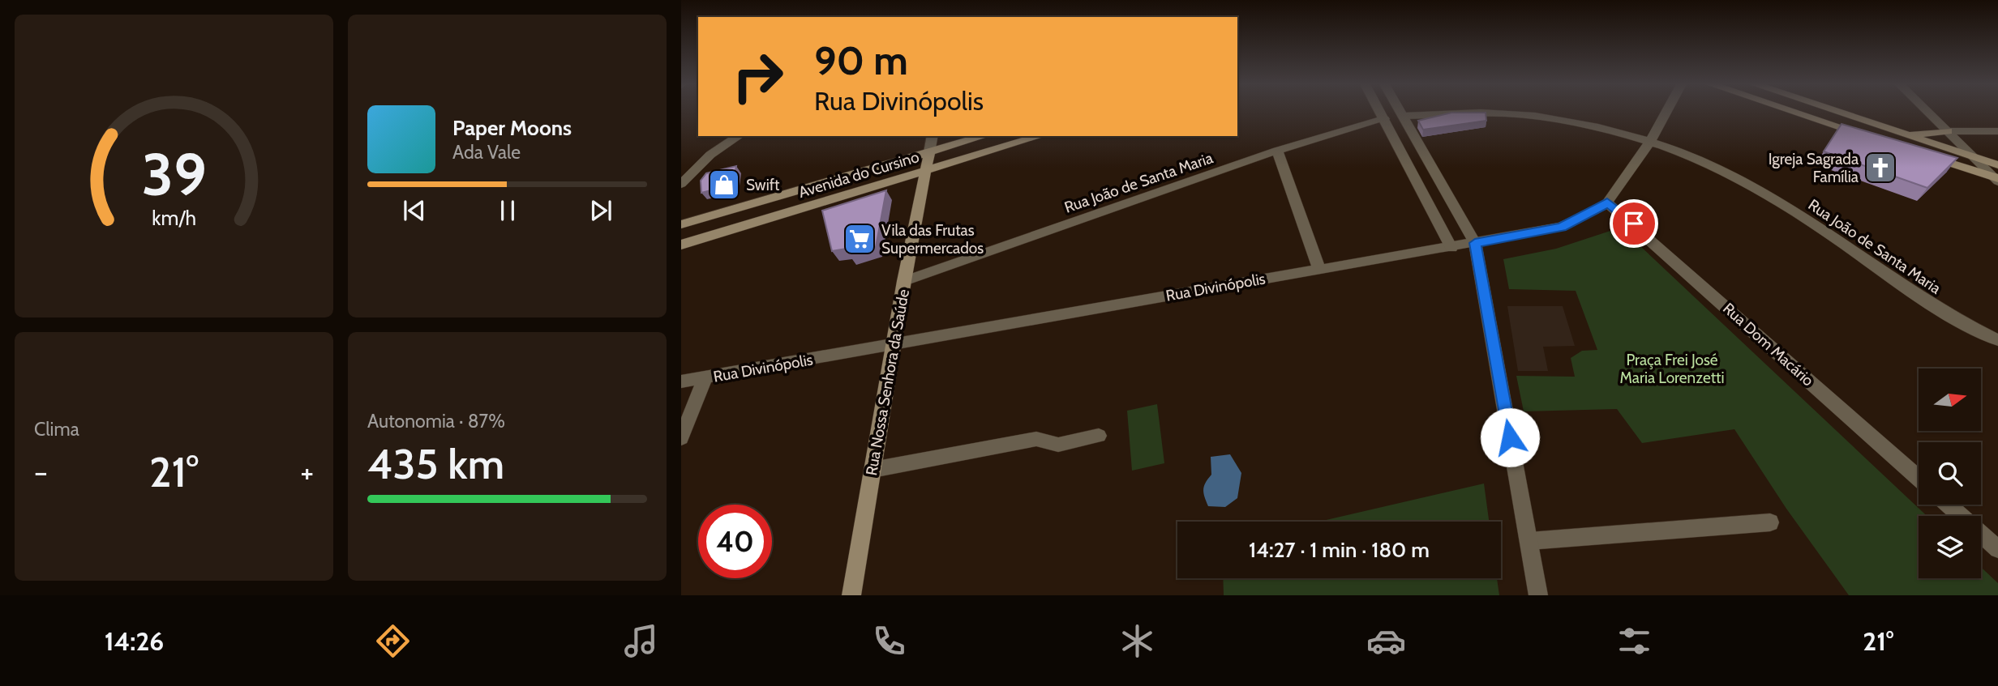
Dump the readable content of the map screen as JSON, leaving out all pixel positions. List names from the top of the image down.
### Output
{
  "streets": {
    "main road": ["Avenida do Cursino", "Rua Nossa Senhora da Saúde"],
    "street": ["Rua João de Santa Maria", "Rua Divinópolis", "Rua Dom Macário"]
  },
  "crossings": [
    ["Avenida do Cursino", "Rua Nossa Senhora da Saúde"],
    ["Rua João de Santa Maria", "Rua Divinópolis"],
    ["Rua João de Santa Maria", "Rua Nossa Senhora da Saúde"],
    ["Rua Divinópolis", "Rua Dom Macário"],
    ["Rua Divinópolis", "Rua Nossa Senhora da Saúde"]
  ],
  "parks": ["Praça Frei José Maria Lorenzetti"],
  "places": {
    "church": ["Igreja Sagrada Família"],
    "shop": ["Swift"],
    "supermarket": ["Vila das Frutas Supermercados"]
  },
  "north": "right",
  "page": {
    "turn": ["90 m", "Rua Divinópolis"],
    "song": ["Paper Moons", "Ada Vale"],
    "tile": [
      "Clima",
      ["Autonomia · 87%", "435 km"]
    ],
    "heat": ["−", "21°", "+"],
    "limit": "40",
    "trip": "14:27 · 1 min · 180 m",
    "tabs": ["14:26", "21°"],
    "gauge": ["39", "km/h"]
  }
}
